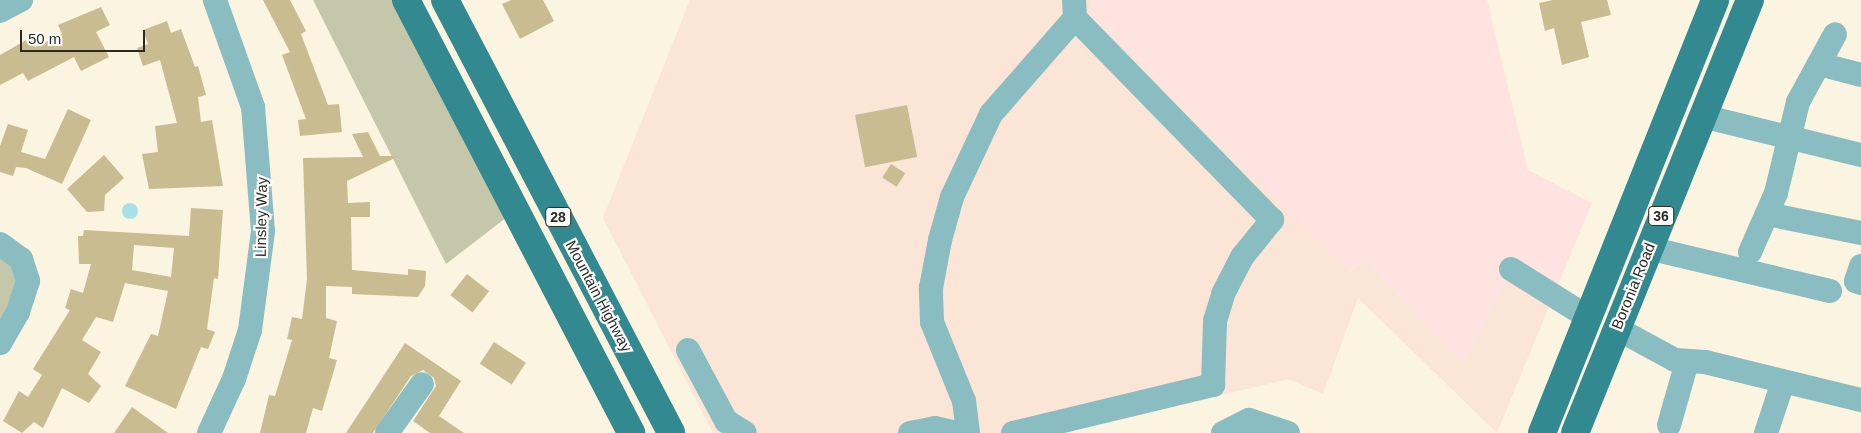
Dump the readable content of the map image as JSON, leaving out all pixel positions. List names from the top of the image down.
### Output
{
  "streets": {
    "main road": [
      "36",
      "28",
      "Boronia Road",
      "Mountain Highway"
    ],
    "street": ["Linsley Way"]
  },
  "scale_bar": "50 m"
}
